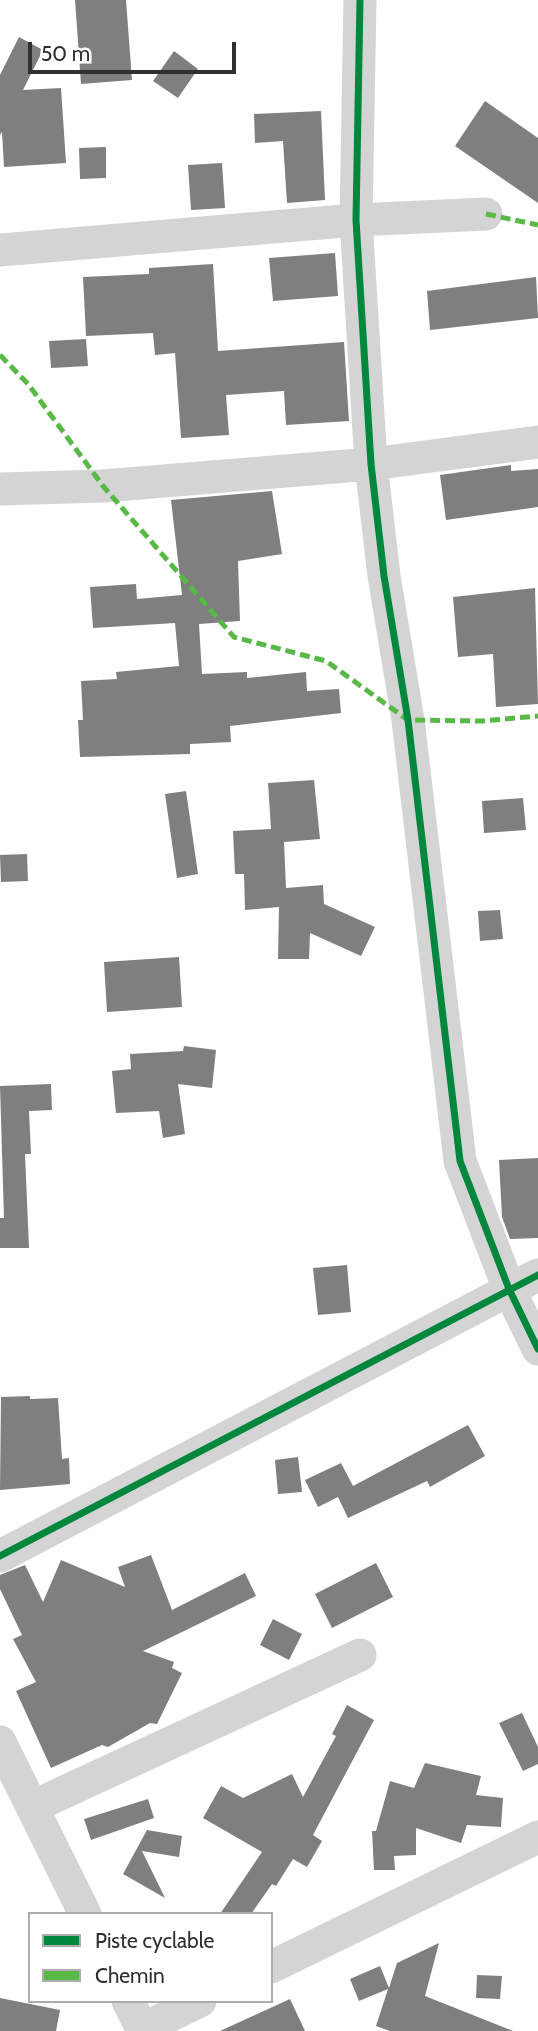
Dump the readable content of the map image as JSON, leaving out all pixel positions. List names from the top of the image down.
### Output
{
  "legend": ["Piste cyclable", "Chemin"],
  "scale_bar": "50 m"
}
